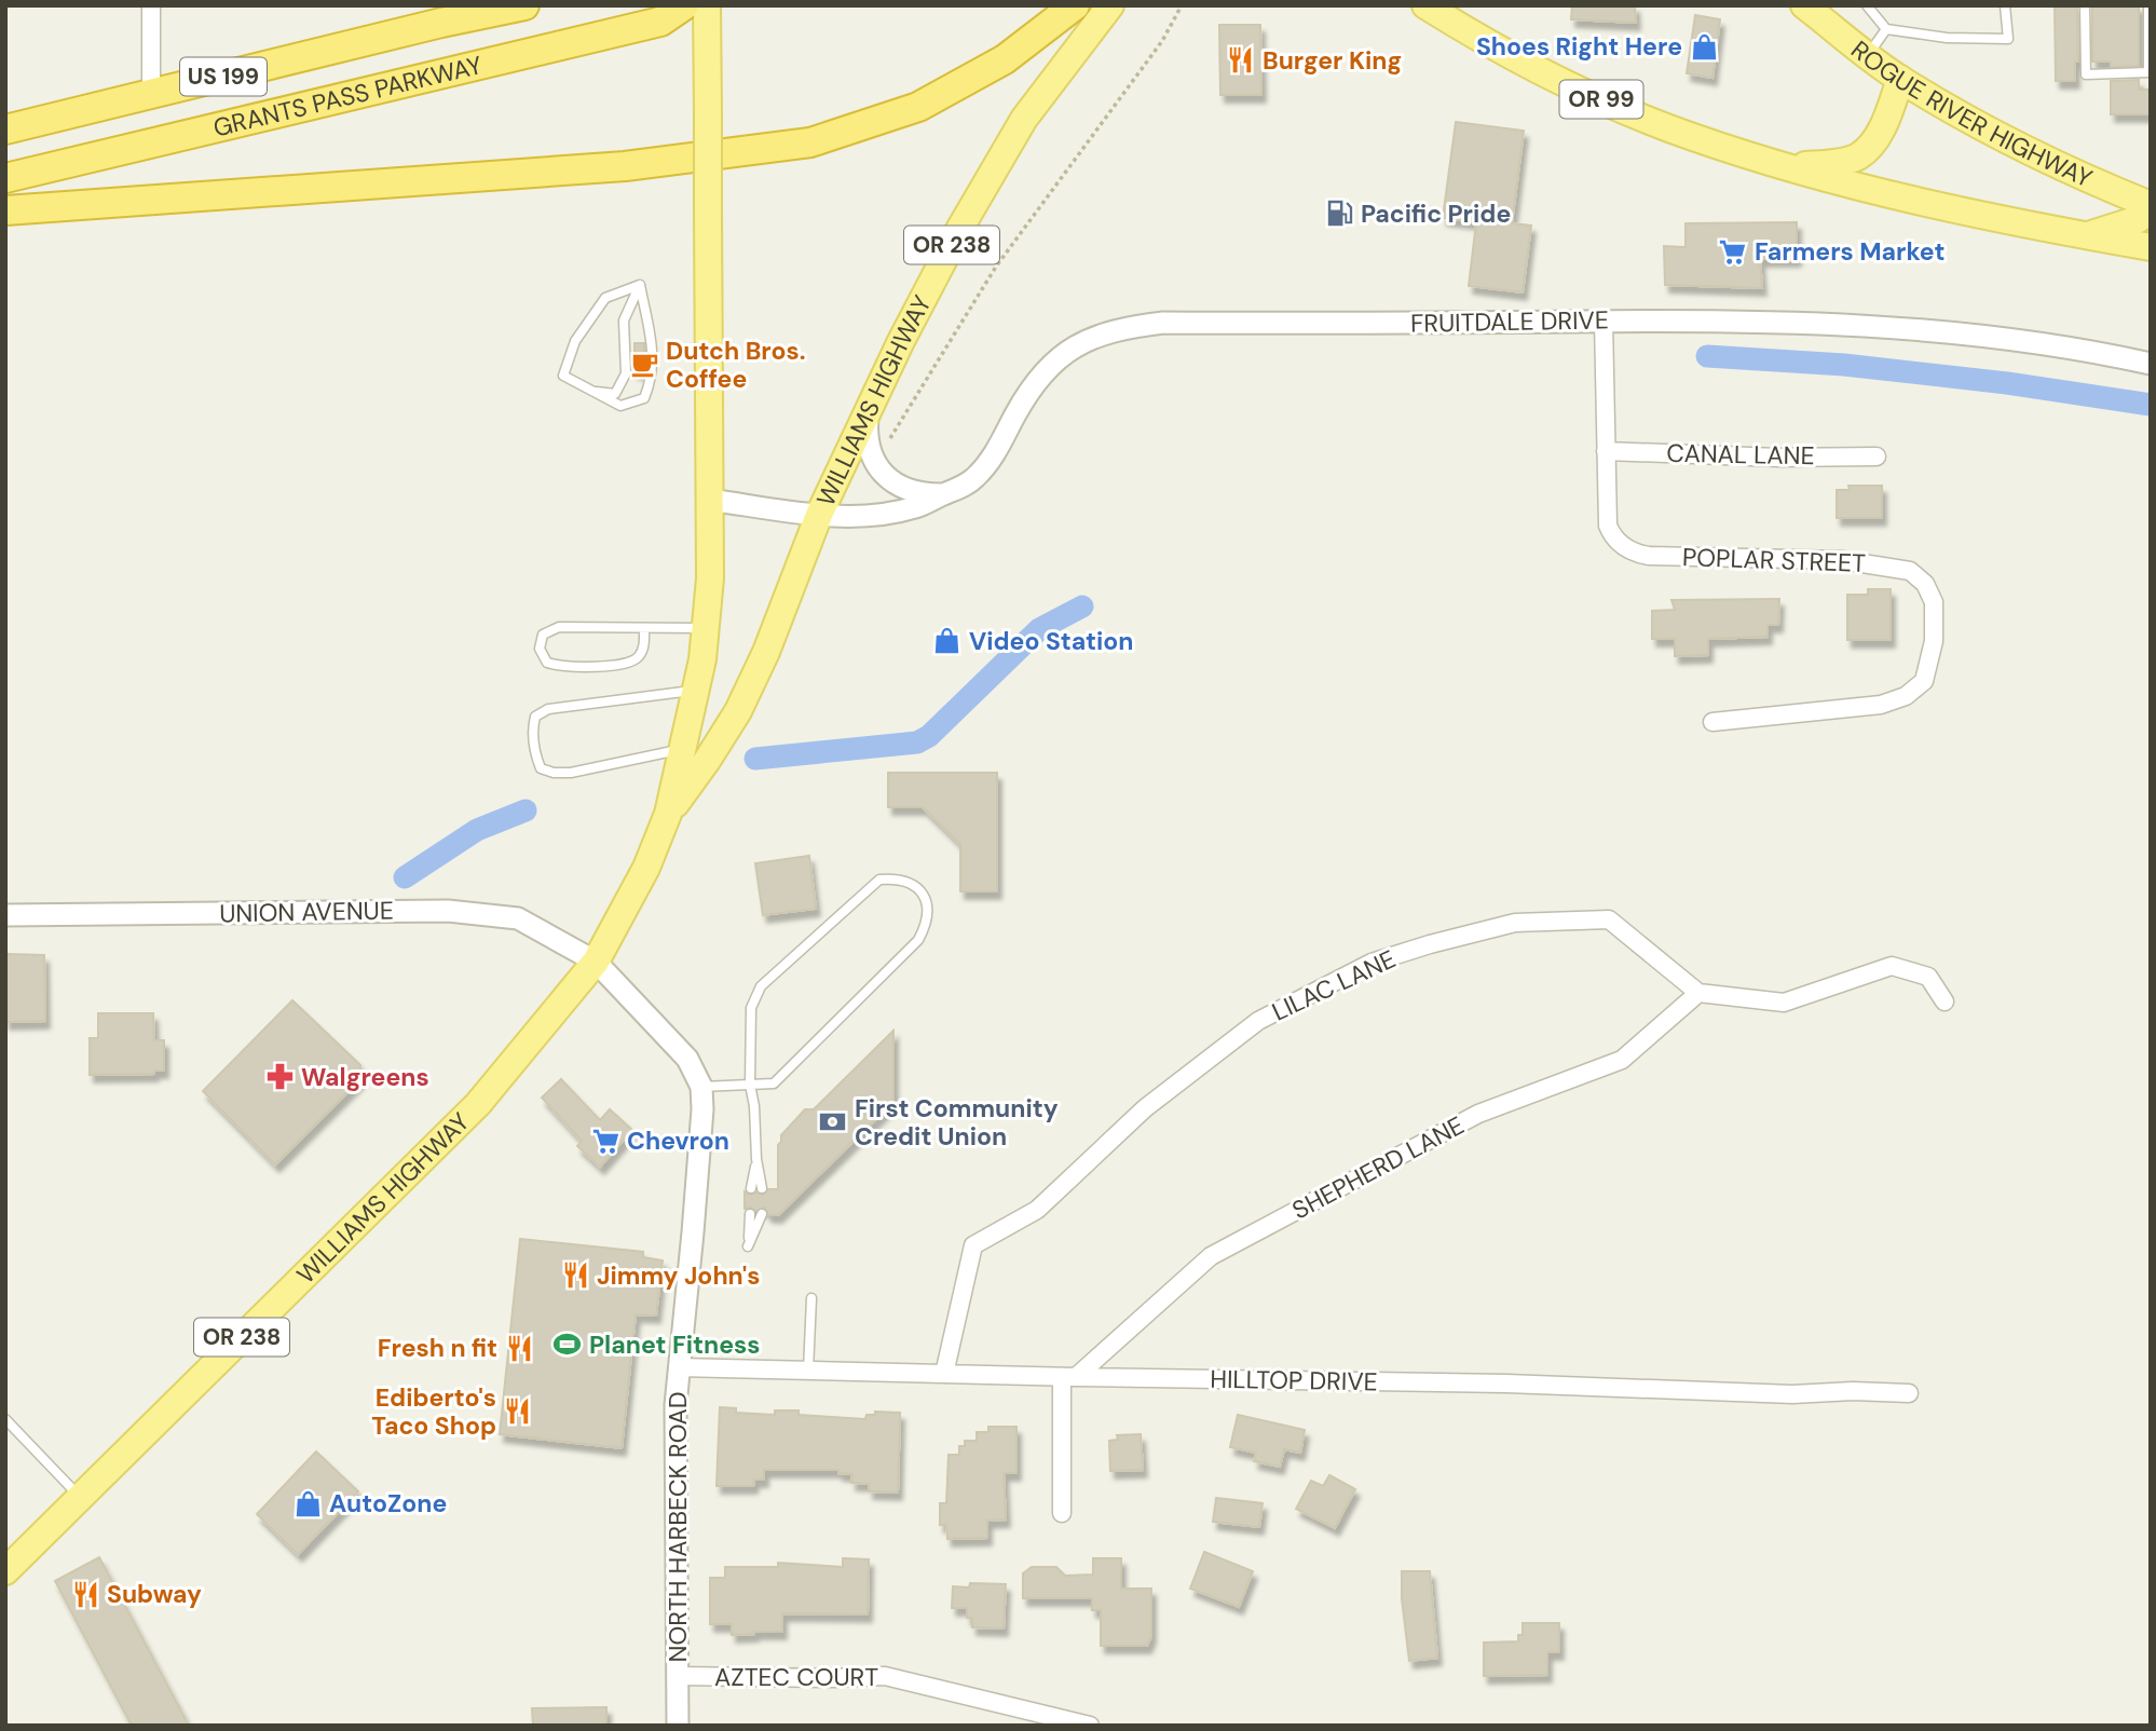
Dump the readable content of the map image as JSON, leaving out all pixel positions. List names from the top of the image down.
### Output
{
  "streets": {
    "highway": ["US 199", "GRANTS PASS PARKWAY"],
    "main road": [
      "OR 99",
      "ROGUE RIVER HIGHWAY",
      "OR 238",
      "WILLIAMS HIGHWAY"
    ],
    "street": [
      "FRUITDALE DRIVE",
      "CANAL LANE",
      "POPLAR STREET",
      "UNION AVENUE",
      "LILAC LANE",
      "SHEPHERD LANE",
      "HILLTOP DRIVE",
      "NORTH HARBECK ROAD",
      "AZTEC COURT"
    ]
  },
  "crossings": [
    ["US 199", "GRANTS PASS PARKWAY"],
    ["FRUITDALE DRIVE", "WILLIAMS HIGHWAY"],
    ["FRUITDALE DRIVE", "POPLAR STREET"],
    ["WILLIAMS HIGHWAY", "UNION AVENUE"],
    ["WILLIAMS HIGHWAY", "NORTH HARBECK ROAD"],
    ["CANAL LANE", "POPLAR STREET"],
    ["UNION AVENUE", "NORTH HARBECK ROAD"],
    ["LILAC LANE", "SHEPHERD LANE"],
    ["LILAC LANE", "HILLTOP DRIVE"],
    ["SHEPHERD LANE", "HILLTOP DRIVE"],
    ["HILLTOP DRIVE", "NORTH HARBECK ROAD"],
    ["NORTH HARBECK ROAD", "AZTEC COURT"]
  ],
  "places": {
    "shop": ["Shoes Right Here", "Video Station", "AutoZone"],
    "restaurant": [
      "Burger King",
      "Jimmy John's",
      "Fresh n fit",
      "Ediberto's Taco Shop",
      "Subway"
    ],
    "fuel station": ["Pacific Pride"],
    "supermarket": ["Farmers Market", "Chevron"],
    "cafe": ["Dutch Bros. Coffee"],
    "pharmacy": ["Walgreens"],
    "bank": ["First Community Credit Union"],
    "sports": ["Planet Fitness"]
  }
}
